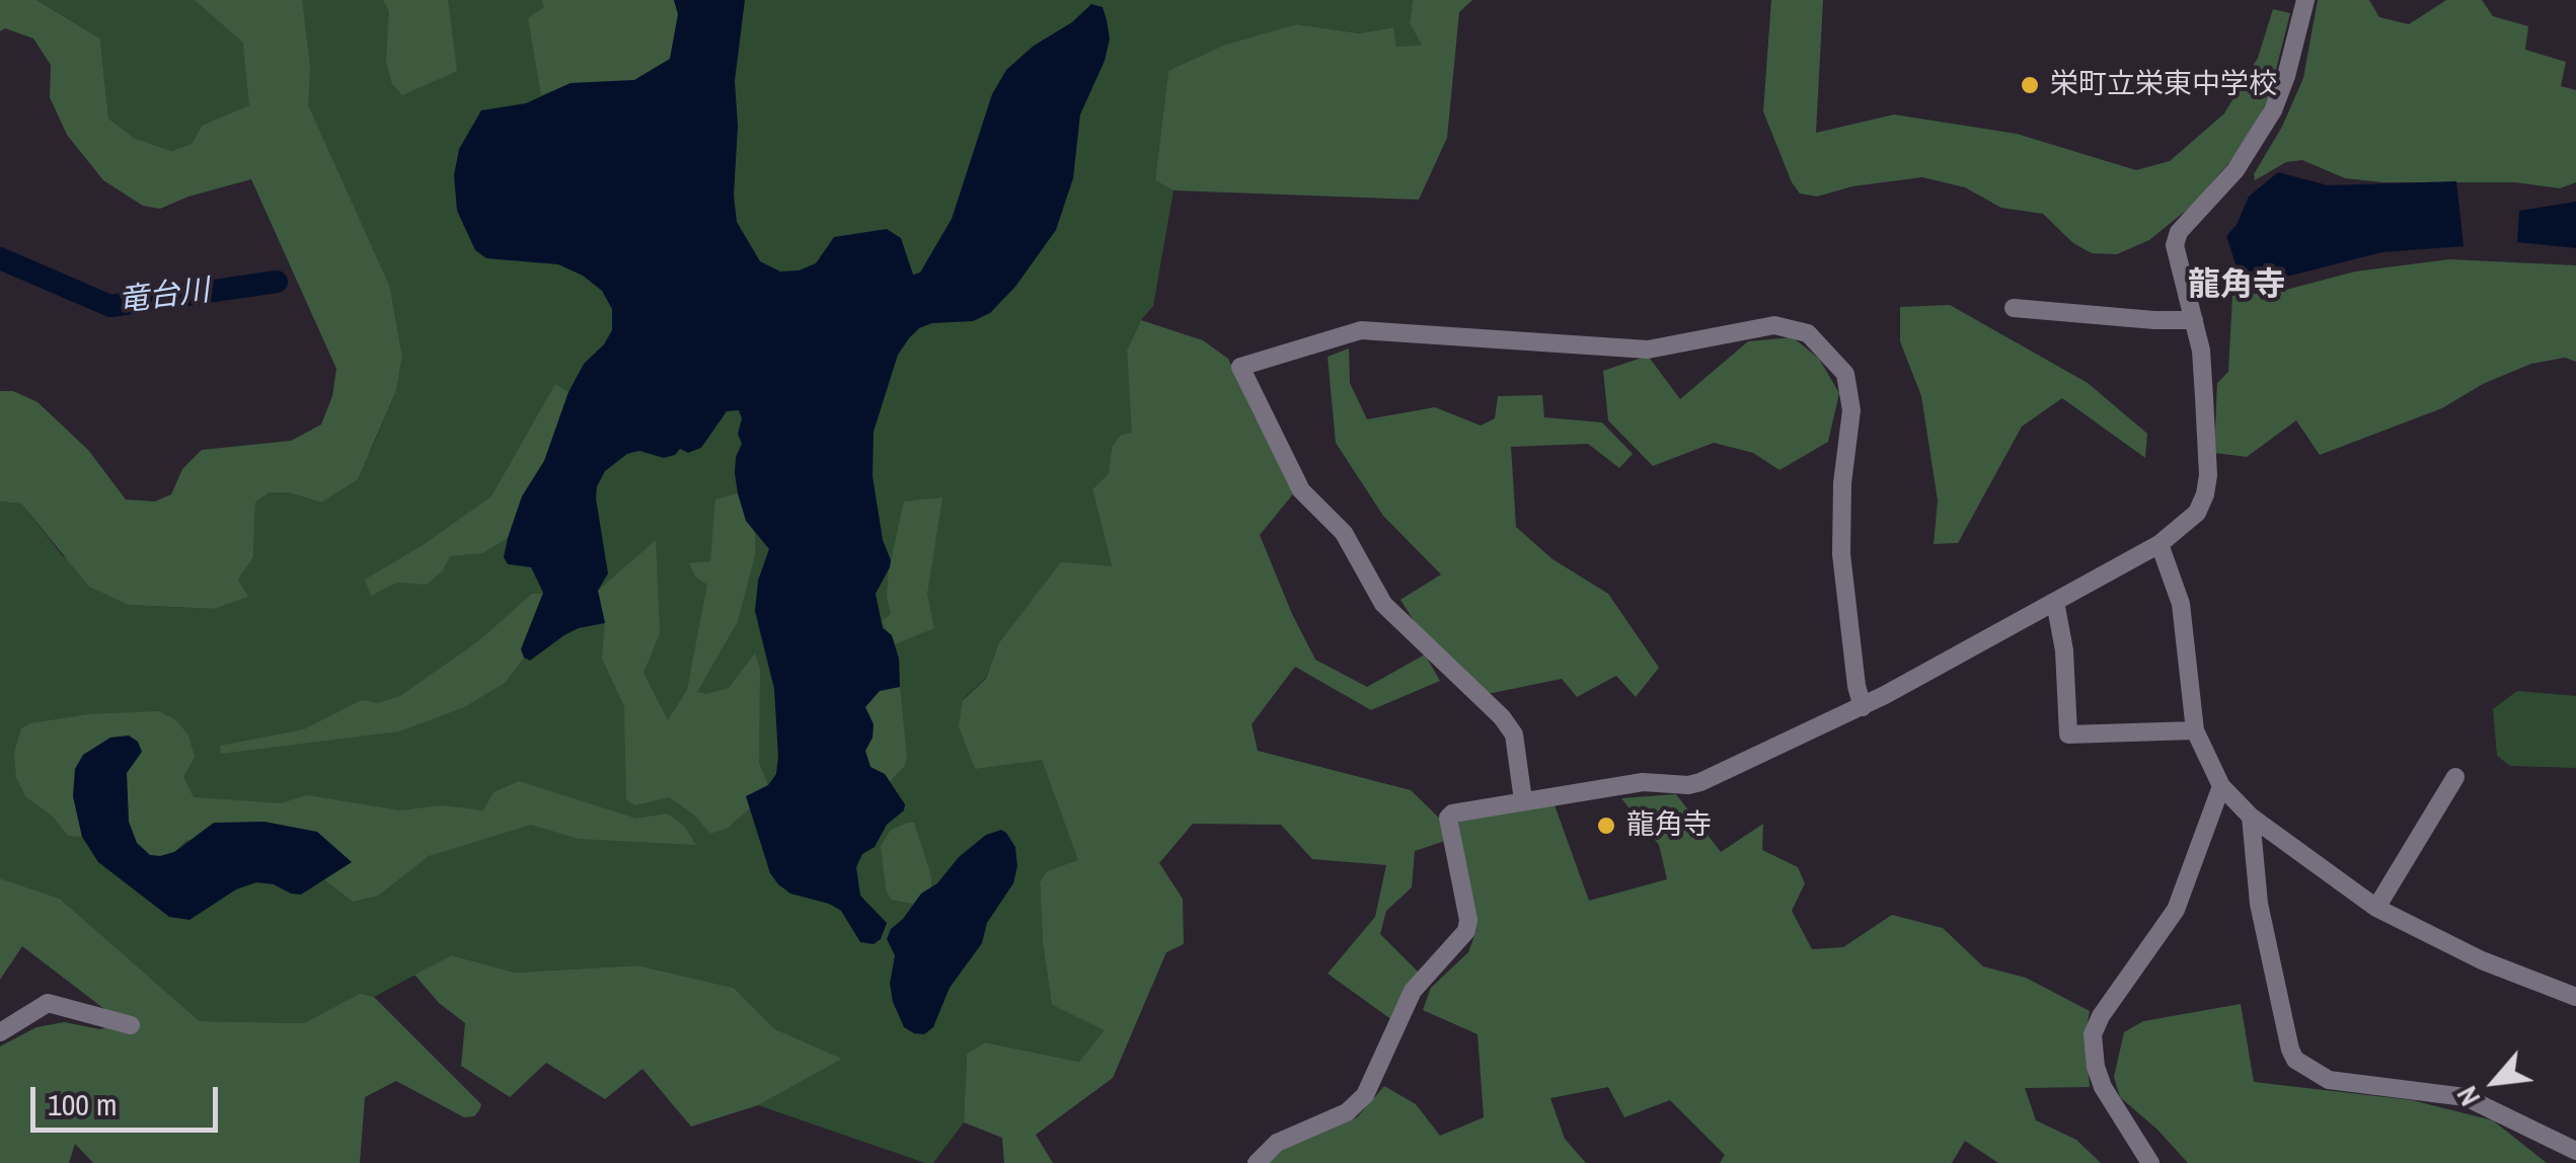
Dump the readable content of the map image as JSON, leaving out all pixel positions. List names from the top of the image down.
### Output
{
  "districts": ["龍角寺"],
  "water": ["竜台川"],
  "places": ["栄町立栄東中学校", "龍角寺"],
  "scale_bar": "100 m",
  "north": "bottom left"
}
